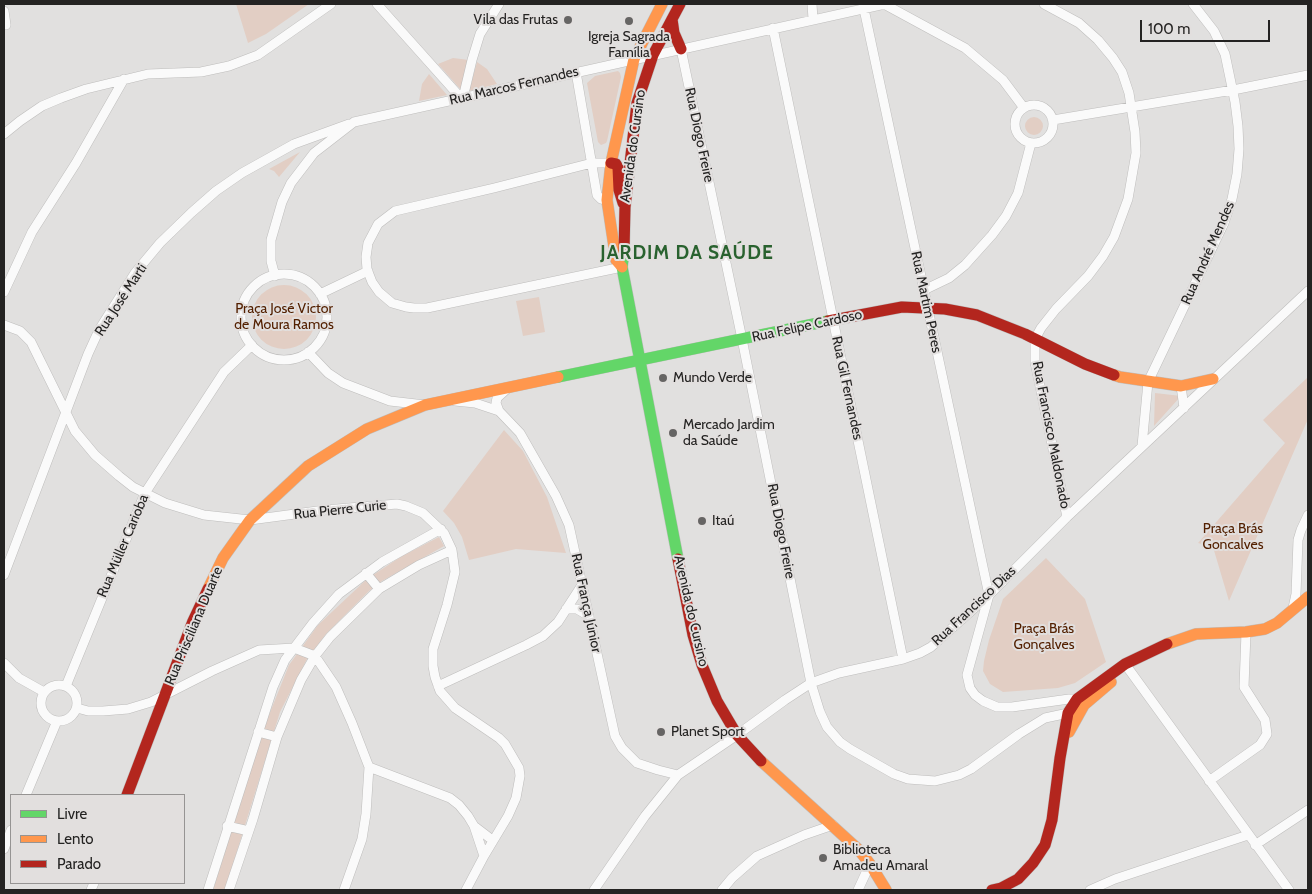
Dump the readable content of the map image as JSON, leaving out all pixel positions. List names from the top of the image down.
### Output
{
  "streets": {
    "street": [
      "Rua Marcos Fernandes",
      "Rua Diogo Freire",
      "Avenida do Cursino",
      "Rua André Mendes",
      "Rua José Marti",
      "Rua Martim Peres",
      "Rua Felipe Cardoso",
      "Rua Gil Fernandes",
      "Rua Francisco Maldonado",
      "Rua Pierre Curie",
      "Rua Müller Carioba",
      "Rua França Júnior",
      "Rua Francisco Dias",
      "Rua Prisciliana Duarte"
    ]
  },
  "crossings": [
    ["Rua Marcos Fernandes", "Rua Diogo Freire"],
    ["Rua Marcos Fernandes", "Avenida do Cursino"],
    ["Rua Marcos Fernandes", "Rua José Marti"],
    ["Rua Marcos Fernandes", "Rua Martim Peres"],
    ["Rua Marcos Fernandes", "Rua Felipe Cardoso"],
    ["Rua Marcos Fernandes", "Rua Gil Fernandes"],
    ["Rua Marcos Fernandes", "Rua Müller Carioba"],
    ["Rua Diogo Freire", "Rua Felipe Cardoso"],
    ["Rua Diogo Freire", "Rua Francisco Dias"],
    ["Avenida do Cursino", "Rua Felipe Cardoso"],
    ["Avenida do Cursino", "Rua Francisco Dias"],
    ["Rua André Mendes", "Rua Felipe Cardoso"],
    ["Rua André Mendes", "Rua Francisco Dias"],
    ["Rua José Marti", "Rua Pierre Curie"],
    ["Rua Martim Peres", "Rua Felipe Cardoso"],
    ["Rua Martim Peres", "Rua Francisco Dias"],
    ["Rua Felipe Cardoso", "Rua Gil Fernandes"],
    ["Rua Felipe Cardoso", "Rua Francisco Maldonado"],
    ["Rua Felipe Cardoso", "Rua Müller Carioba"],
    ["Rua Felipe Cardoso", "Rua França Júnior"],
    ["Rua Felipe Cardoso", "Rua Francisco Dias"],
    ["Rua Felipe Cardoso", "Rua Prisciliana Duarte"],
    ["Rua Gil Fernandes", "Rua Francisco Dias"],
    ["Rua Francisco Maldonado", "Rua Francisco Dias"],
    ["Rua Pierre Curie", "Rua Müller Carioba"],
    ["Rua Pierre Curie", "Rua Prisciliana Duarte"],
    ["Rua França Júnior", "Rua Francisco Dias"]
  ],
  "districts": ["JARDIM DA SAÚDE"],
  "parks": ["Praça José Victor de Moura Ramos", "Praça Brás Goncalves", "Praça Brás Gonçalves"],
  "places": [
    "Vila das Frutas",
    "Igreja Sagrada Família",
    "Mundo Verde",
    "Mercado Jardim da Saúde",
    "Itaú",
    "Planet Sport",
    "Biblioteca Amadeu Amaral"
  ],
  "legend": ["Livre", "Lento", "Parado"],
  "scale_bar": "100 m"
}
